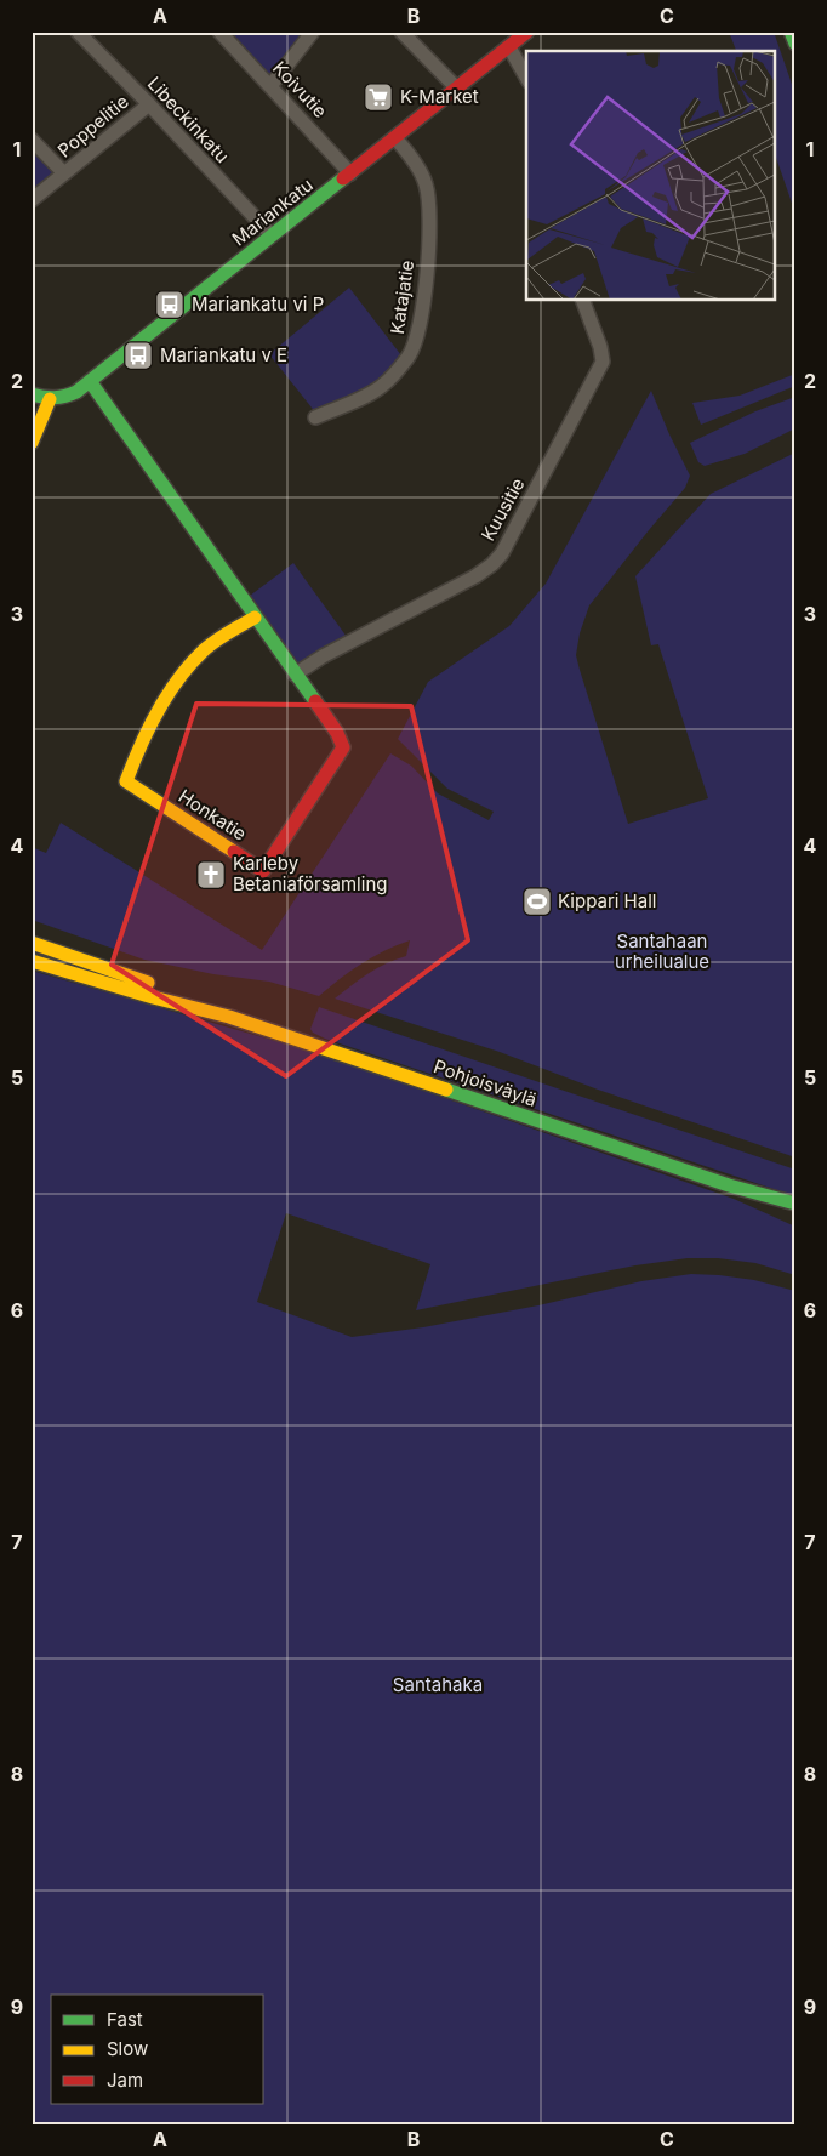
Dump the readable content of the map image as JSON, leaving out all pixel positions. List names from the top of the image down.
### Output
{
  "streets": {
    "street": [
      "Koivutie",
      "Libeckinkatu",
      "Poppelitie",
      "Mariankatu",
      "Katajatie",
      "Kuusitie",
      "Honkatie",
      "Pohjoisväylä"
    ]
  },
  "crossings": [
    ["Koivutie", "Mariankatu"],
    ["Libeckinkatu", "Poppelitie"],
    ["Libeckinkatu", "Mariankatu"],
    ["Mariankatu", "Katajatie"],
    ["Mariankatu", "Honkatie"],
    ["Kuusitie", "Honkatie"]
  ],
  "parks": ["Santahaan urheilualue", "Santahaka"],
  "places": {
    "supermarket": ["K-Market"],
    "bus stop": ["Mariankatu vi P", "Mariankatu v E"],
    "church": ["Karleby Betaniaförsamling"],
    "sports": ["Kippari Hall"]
  },
  "legend": ["Fast", "Slow", "Jam"],
  "grid": {
    "columns": ["A", "B", "C"],
    "rows": [
      "1",
      "2",
      "3",
      "4",
      "5",
      "6",
      "7",
      "8",
      "9"
    ]
  }
}
